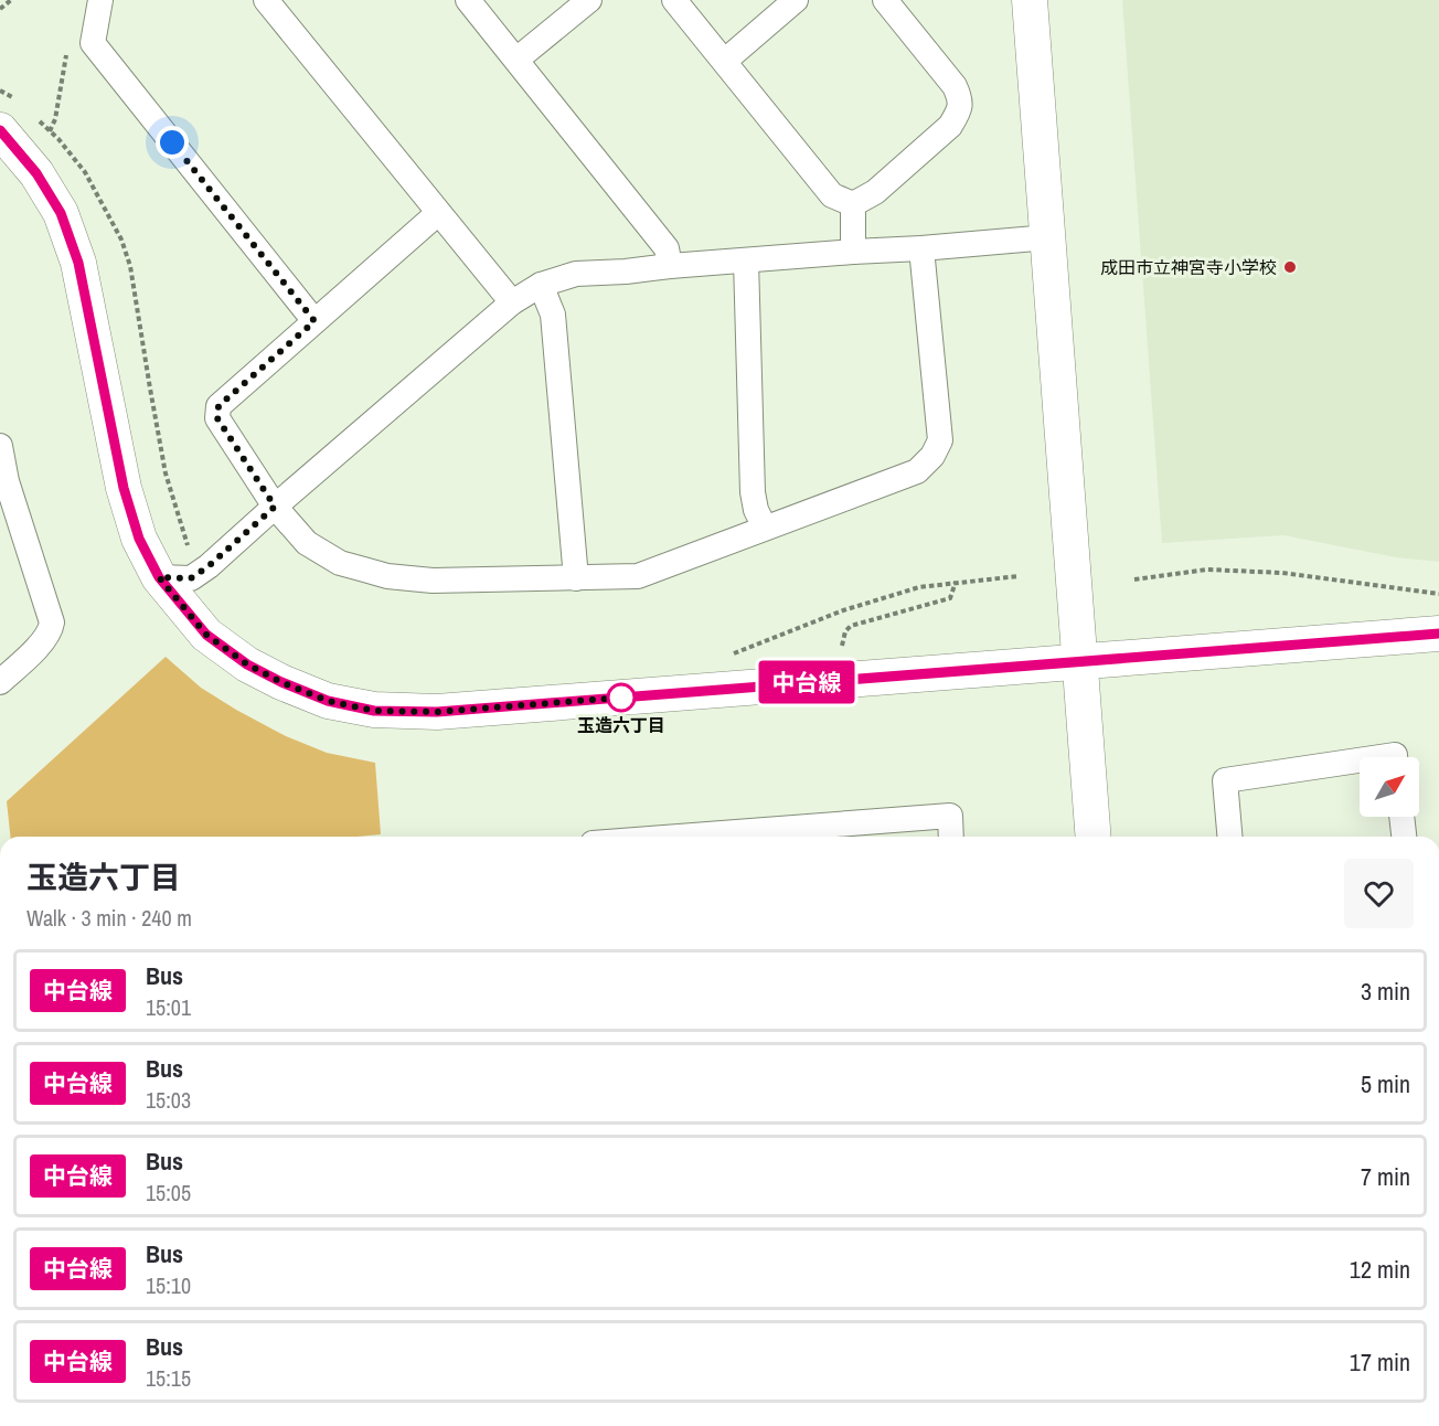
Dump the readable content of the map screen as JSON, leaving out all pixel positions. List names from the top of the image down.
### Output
{
  "places": ["成田市立神宮寺小学校", "玉造六丁目"],
  "lines": ["bus line 中台線"],
  "north": "top right",
  "page": {
    "on_map": "中台線",
    "heading": ["玉造六丁目", "Walk · 3 min · 240 m"],
    "list": [
      {
        "mark": "中台線",
        "name": "Bus",
        "note": "15:01",
        "value": "3 min"
      },
      {
        "mark": "中台線",
        "name": "Bus",
        "note": "15:03",
        "value": "5 min"
      },
      {
        "mark": "中台線",
        "name": "Bus",
        "note": "15:05",
        "value": "7 min"
      },
      {
        "mark": "中台線",
        "name": "Bus",
        "note": "15:10",
        "value": "12 min"
      },
      {
        "mark": "中台線",
        "name": "Bus",
        "note": "15:15",
        "value": "17 min"
      }
    ]
  }
}
